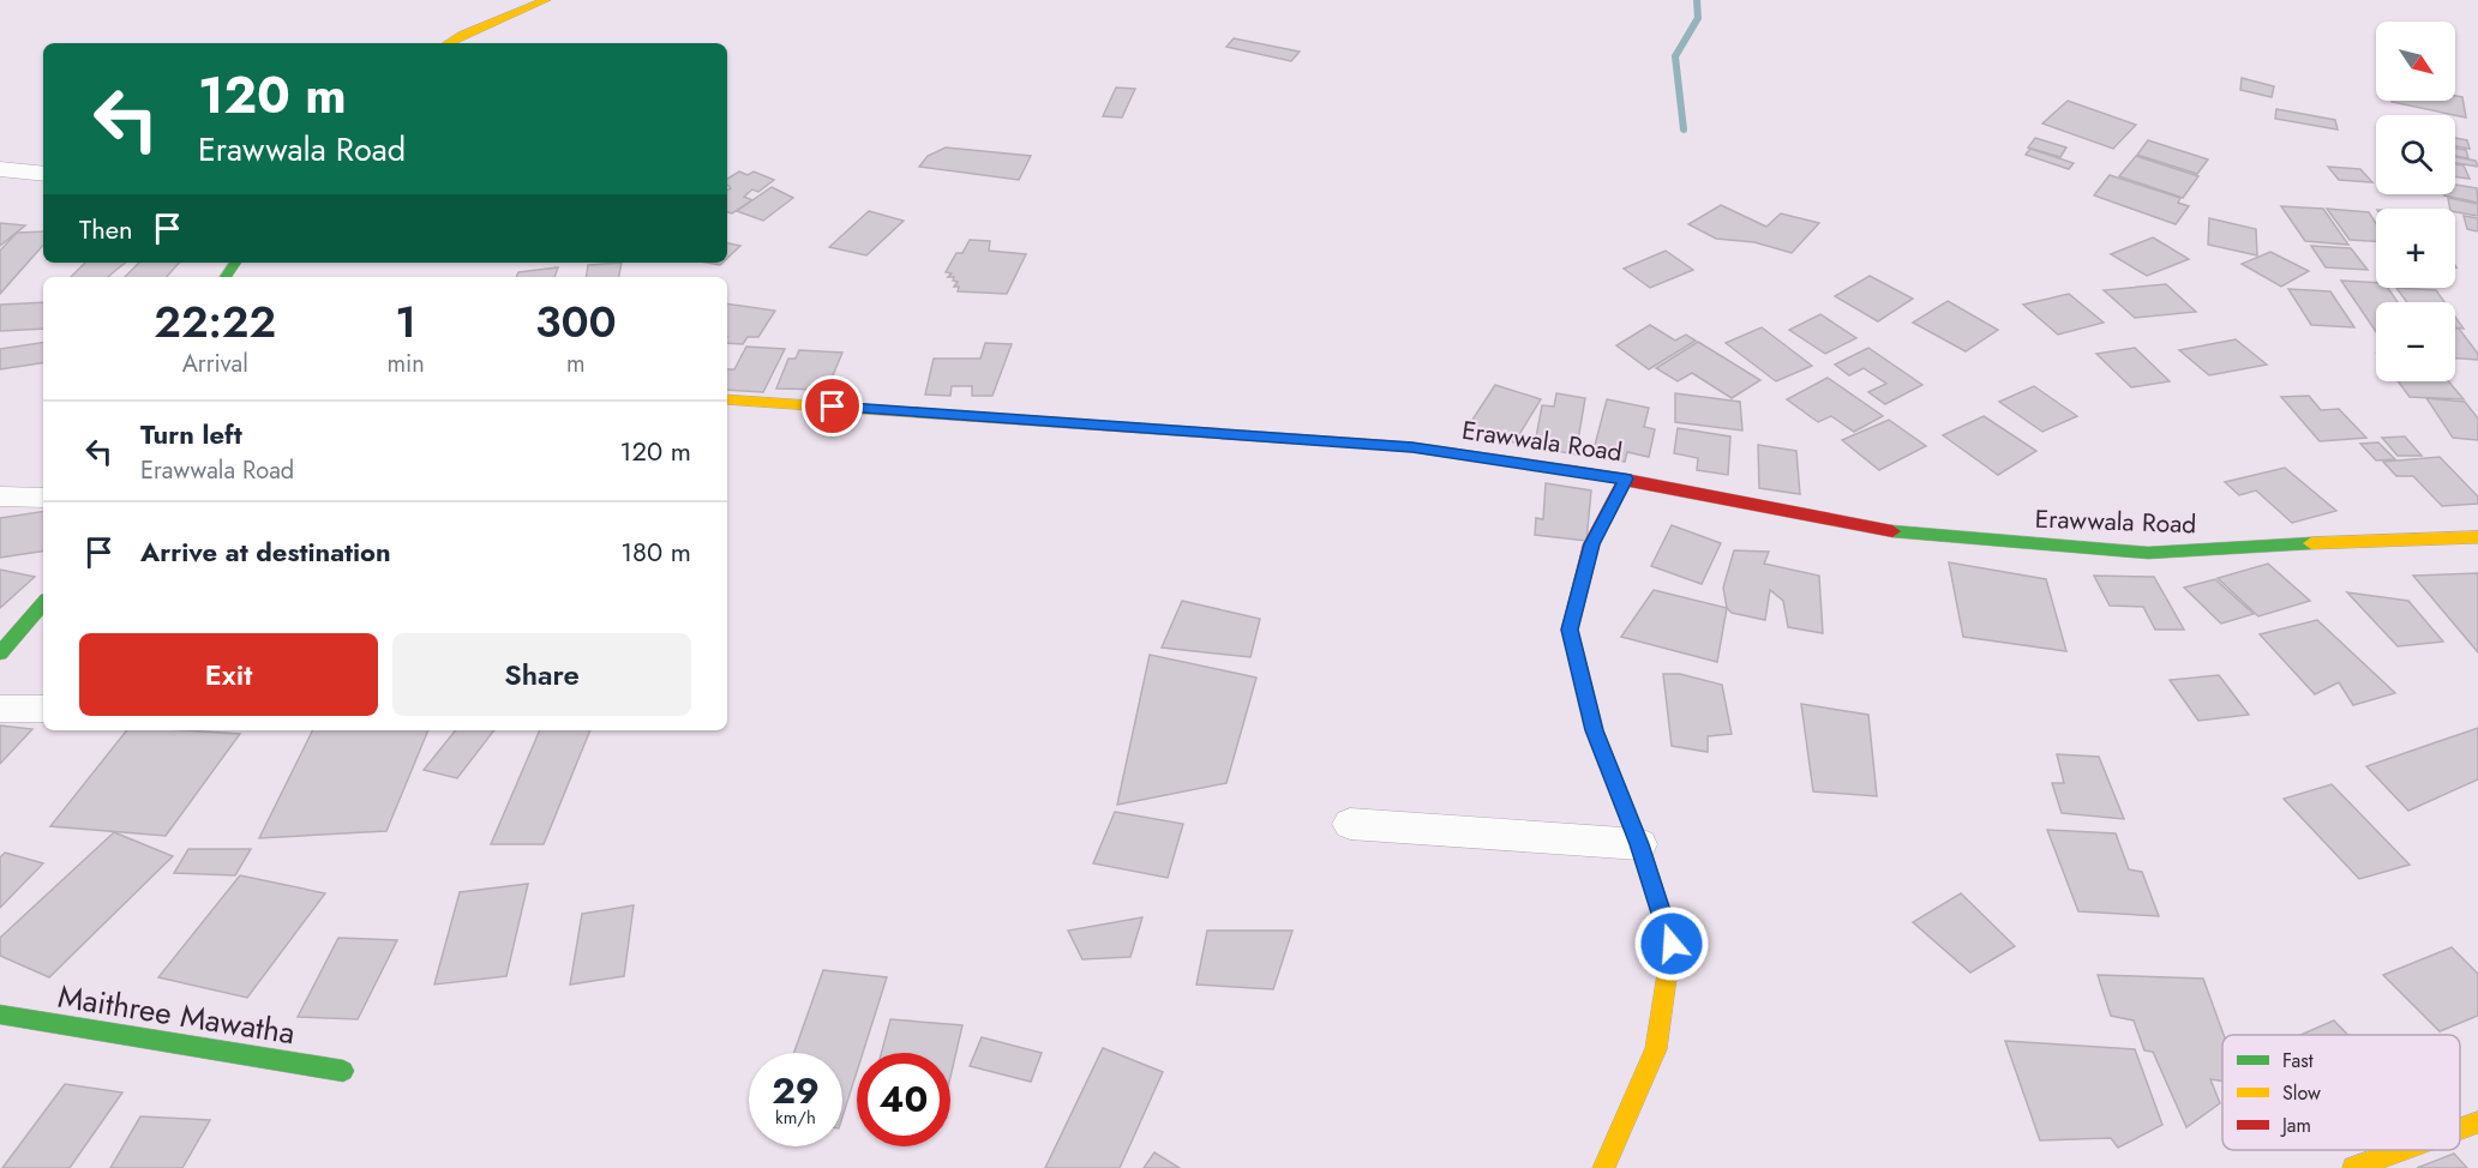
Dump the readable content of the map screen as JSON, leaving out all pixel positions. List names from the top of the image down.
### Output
{
  "streets": {
    "street": ["Erawwala Road", "Maithree Mawatha"]
  },
  "legend": ["Fast", "Slow", "Jam"],
  "north": "bottom right",
  "page": {
    "map_buttons": ["+", "−"],
    "turn": ["120 m", "Erawwala Road"],
    "then": "Then",
    "eta": [
      "22:22",
      "Arrival",
      "1",
      "min",
      "300",
      "m"
    ],
    "list": [
      {
        "name": "Turn left",
        "note": "Erawwala Road",
        "value": "120 m"
      },
      {
        "name": "Arrive at destination",
        "value": "180 m"
      }
    ],
    "buttons": ["Exit", "Share"],
    "speed": "29 km/h",
    "limit": "40"
  }
}
